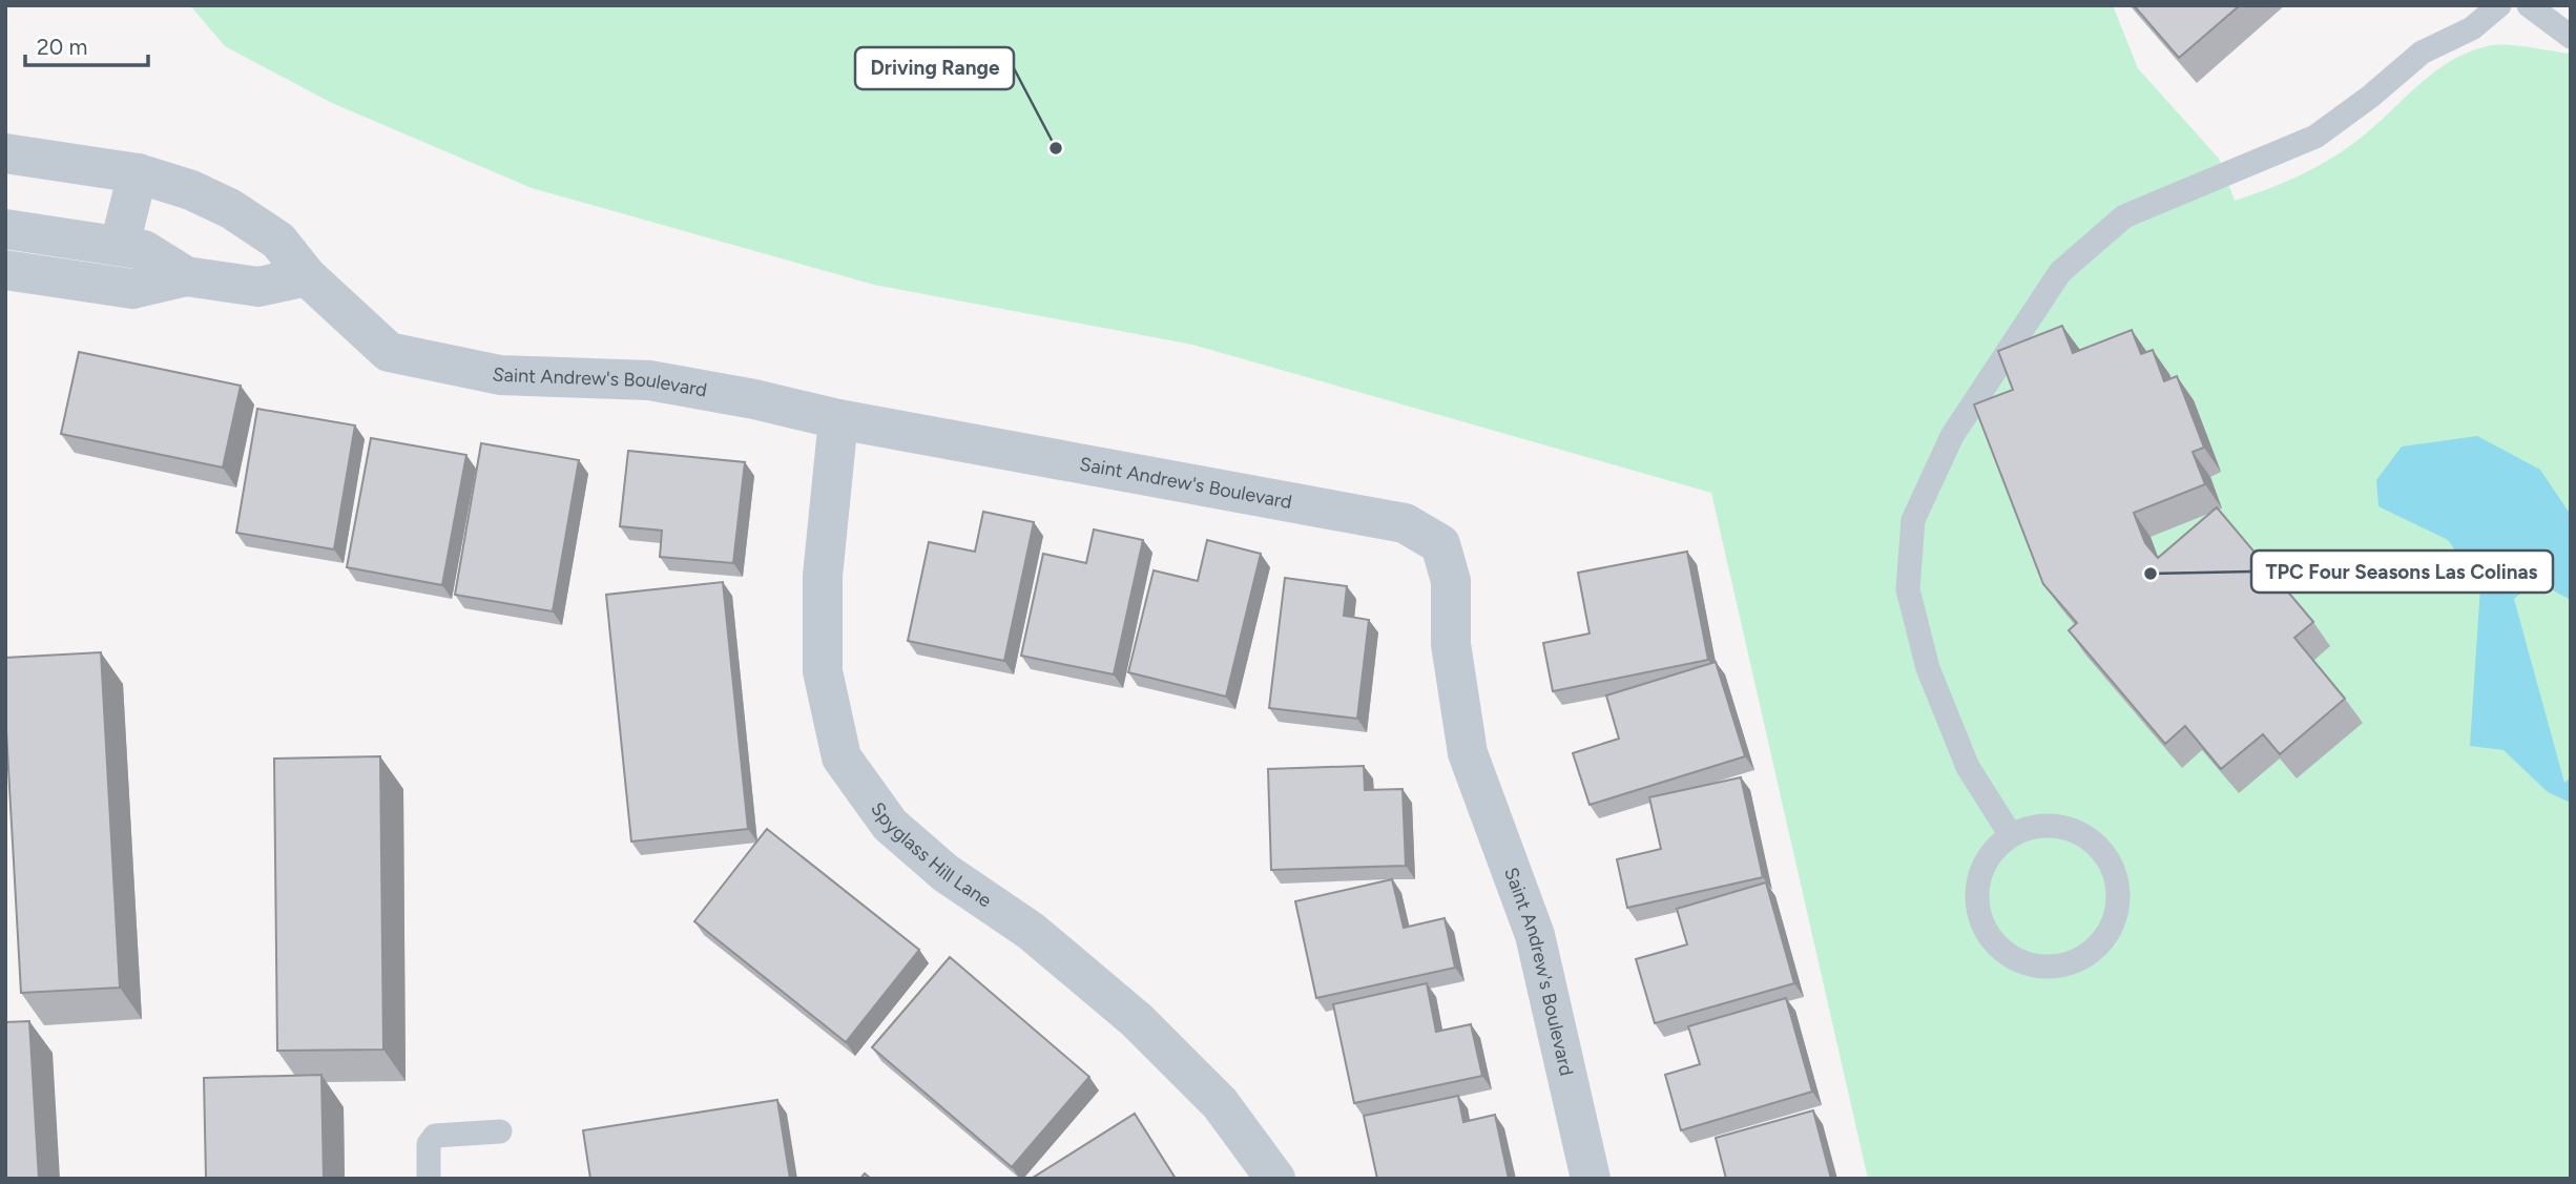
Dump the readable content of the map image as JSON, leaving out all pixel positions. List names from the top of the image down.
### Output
{
  "streets": {
    "street": ["Saint Andrew's Boulevard", "Spyglass Hill Lane"]
  },
  "crossings": [
    ["Saint Andrew's Boulevard", "Spyglass Hill Lane"]
  ],
  "places": ["Driving Range", "TPC Four Seasons Las Colinas"],
  "scale_bar": "20 m"
}
